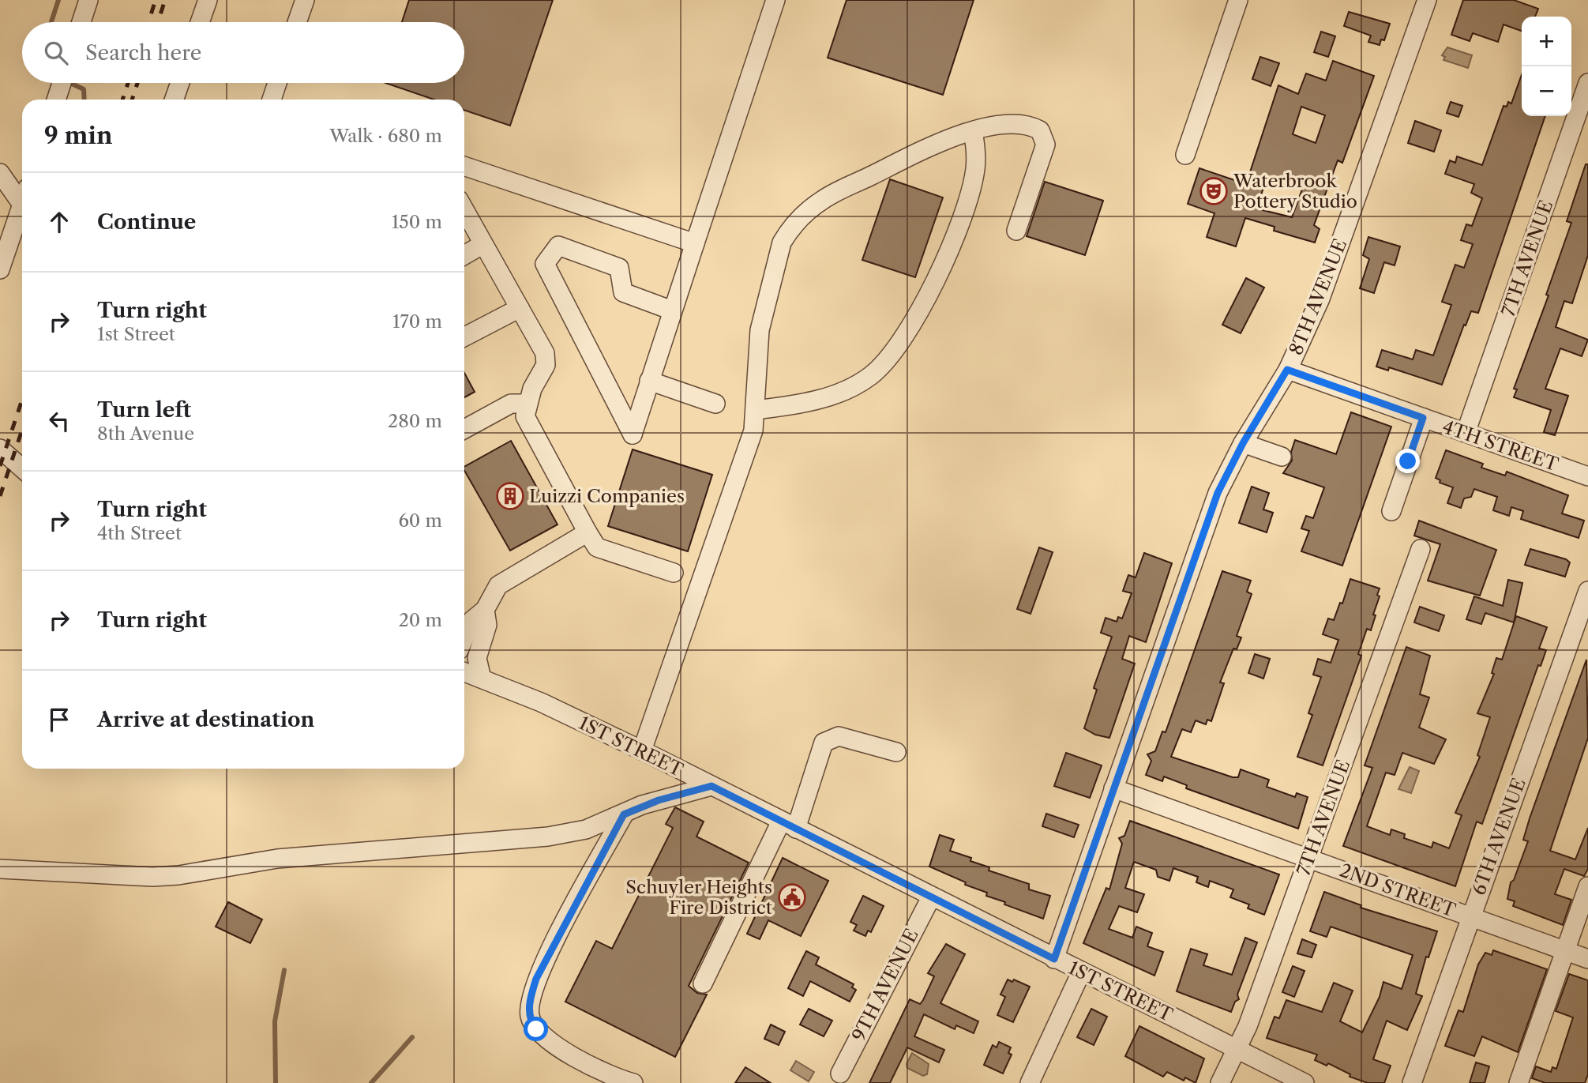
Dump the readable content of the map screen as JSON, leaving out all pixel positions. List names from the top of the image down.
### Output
{
  "streets": {
    "street": [
      "7TH AVENUE",
      "8TH AVENUE",
      "4TH STREET",
      "1ST STREET",
      "6TH AVENUE",
      "2ND STREET",
      "9TH AVENUE"
    ]
  },
  "crossings": [
    ["7TH AVENUE", "4TH STREET"],
    ["7TH AVENUE", "1ST STREET"],
    ["7TH AVENUE", "2ND STREET"],
    ["8TH AVENUE", "4TH STREET"],
    ["8TH AVENUE", "1ST STREET"],
    ["8TH AVENUE", "2ND STREET"],
    ["1ST STREET", "9TH AVENUE"],
    ["6TH AVENUE", "2ND STREET"]
  ],
  "places": {
    "theatre": ["Waterbrook Pottery Studio"],
    "building": ["Luizzi Companies"],
    "public building": ["Schuyler Heights Fire District"]
  },
  "page": {
    "map_buttons": ["+", "−"],
    "search": "Search here",
    "heading": ["9 min", "Walk · 680 m"],
    "list": [
      ["Continue", "150 m"],
      ["Turn right", "1st Street", "170 m"],
      ["Turn left", "8th Avenue", "280 m"],
      ["Turn right", "4th Street", "60 m"],
      ["Turn right", "20 m"],
      "Arrive at destination"
    ]
  }
}
